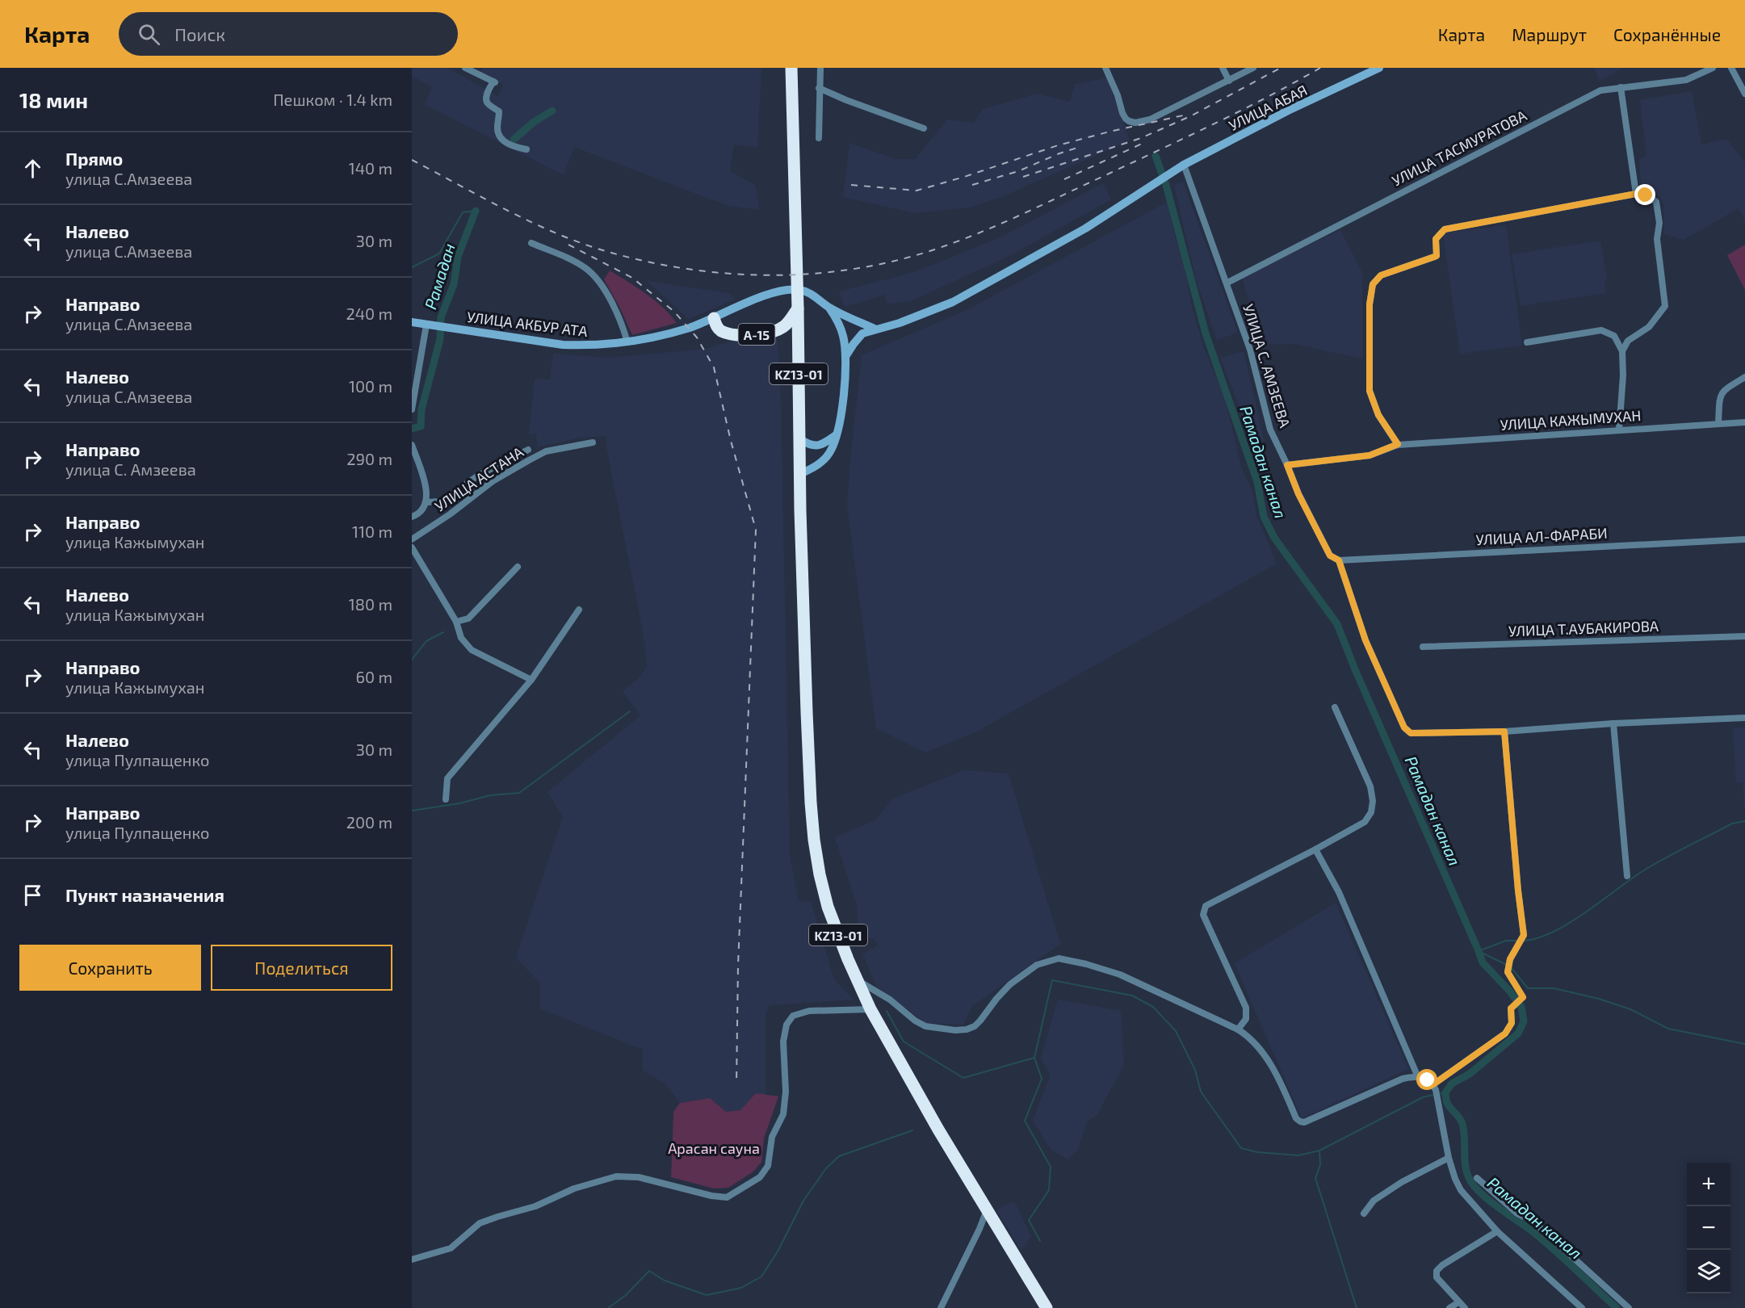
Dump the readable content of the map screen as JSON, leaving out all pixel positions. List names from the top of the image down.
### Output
{
  "streets": {
    "highway": ["A-15", "KZ13-01"],
    "main road": ["УЛИЦА АБАЯ", "УЛИЦА АКБУР АТА"],
    "street": [
      "УЛИЦА ТАСМУРАТОВА",
      "УЛИЦА С. АМЗЕЕВА",
      "УЛИЦА КАЖЫМУХАН",
      "УЛИЦА АСТАНА",
      "УЛИЦА АЛ-ФАРАБИ",
      "УЛИЦА Т.АУБАКИРОВА"
    ]
  },
  "crossings": [
    ["УЛИЦА АБАЯ", "УЛИЦА АКБУР АТА"],
    ["УЛИЦА АБАЯ", "УЛИЦА С. АМЗЕЕВА"],
    ["УЛИЦА ТАСМУРАТОВА", "УЛИЦА С. АМЗЕЕВА"],
    ["УЛИЦА АКБУР АТА", "A-15"],
    ["A-15", "KZ13-01"],
    ["УЛИЦА С. АМЗЕЕВА", "УЛИЦА КАЖЫМУХАН"],
    ["УЛИЦА С. АМЗЕЕВА", "УЛИЦА АЛ-ФАРАБИ"]
  ],
  "water": ["Рамадан", "Рамадан канал"],
  "parks": ["Арасан сауна"],
  "page": {
    "header": "Карта",
    "search": "Поиск",
    "nav": ["Карта", "Маршрут", "Сохранённые"],
    "heading": ["18 мин", "Пешком · 1.4 km"],
    "list": [
      ["Прямо", "улица С.Амзеева", "140 m"],
      ["Налево", "улица С.Амзеева", "30 m"],
      ["Направо", "улица С.Амзеева", "240 m"],
      ["Налево", "улица С.Амзеева", "100 m"],
      ["Направо", "улица С. Амзеева", "290 m"],
      ["Направо", "улица Кажымухан", "110 m"],
      ["Налево", "улица Кажымухан", "180 m"],
      ["Направо", "улица Кажымухан", "60 m"],
      ["Налево", "улица Пулпащенко", "30 m"],
      ["Направо", "улица Пулпащенко", "200 m"],
      "Пункт назначения"
    ],
    "buttons": ["Сохранить", "Поделиться"],
    "map_buttons": ["+", "−"]
  }
}
